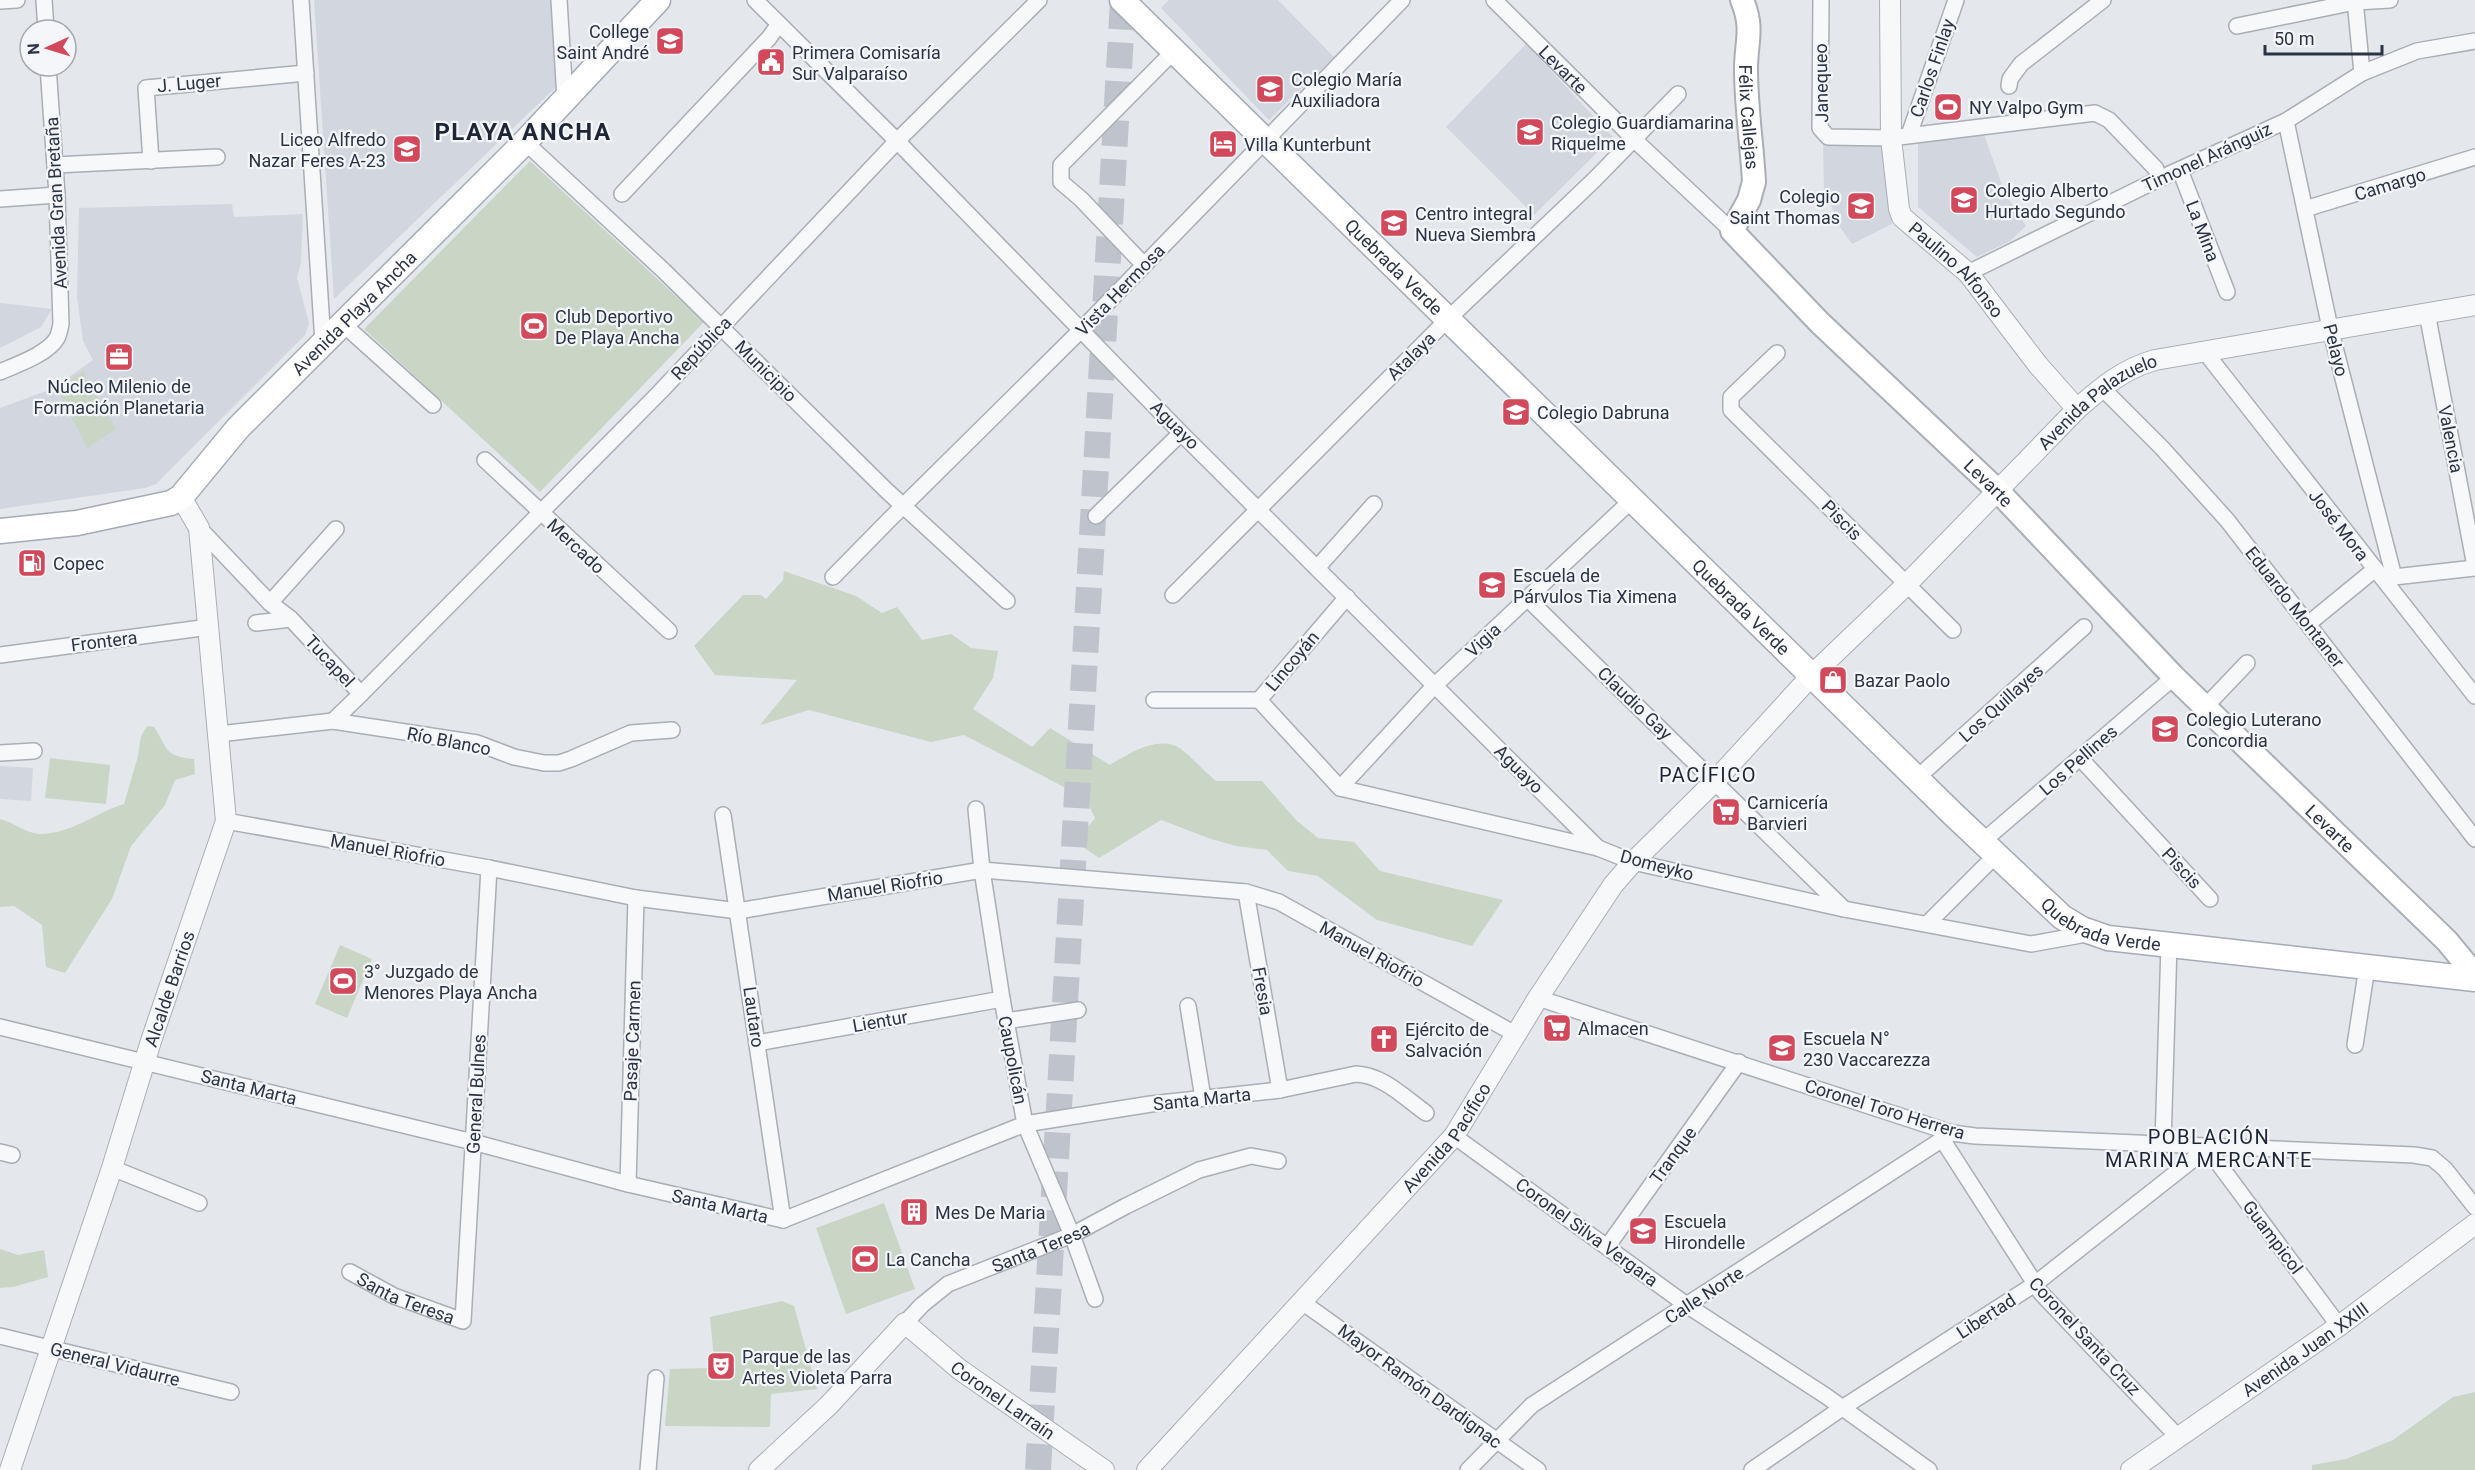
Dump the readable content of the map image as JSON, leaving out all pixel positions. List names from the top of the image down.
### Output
{
  "streets": {
    "main road": [
      "Levarte",
      "Félix Callejas",
      "Quebrada Verde",
      "Avenida Playa Ancha"
    ],
    "street": [
      "Carlos Finlay",
      "J. Luger",
      "Janequeo",
      "Timonel Aránguiz",
      "Camargo",
      "Avenida Gran Bretaña",
      "La Mina",
      "Paulino Alfonso",
      "Vista Hermosa",
      "República",
      "Pelayo",
      "Atalaya",
      "Municipio",
      "Avenida Palazuelo",
      "Aguayo",
      "Valencia",
      "Piscis",
      "José Mora",
      "Mercado",
      "Eduardo Montaner",
      "Vigia",
      "Frontera",
      "Tucapel",
      "Lincoyán",
      "Claudio Gay",
      "Los Quillayes",
      "Río Blanco",
      "Los Pellines",
      "Manuel Riofrio",
      "Domeyko",
      "Alcalde Barrios",
      "Fresia",
      "Lautaro",
      "Lientur",
      "Pasaje Carmen",
      "Caupolicán",
      "Santa Marta",
      "General Bulnes",
      "Coronel Toro Herrera",
      "Avenida Pacífico",
      "Tranque",
      "Coronel Silva Vergara",
      "Guampicol",
      "Santa Teresa",
      "Calle Norte",
      "Libertad",
      "Coronel Santa Cruz",
      "Avenida Juan XXIII",
      "General Vidaurre",
      "Mayor Ramón Dardignac",
      "Coronel Larraín"
    ]
  },
  "crossings": [
    ["Carlos Finlay", "Janequeo"],
    ["Carlos Finlay", "Paulino Alfonso"],
    ["Levarte", "Félix Callejas"],
    ["Levarte", "Quebrada Verde"],
    ["Levarte", "Atalaya"],
    ["Levarte", "Avenida Palazuelo"],
    ["Levarte", "Los Pellines"],
    ["Janequeo", "Paulino Alfonso"],
    ["Timonel Aránguiz", "La Mina"],
    ["Timonel Aránguiz", "Paulino Alfonso"],
    ["Timonel Aránguiz", "Pelayo"],
    ["Camargo", "Pelayo"],
    ["Quebrada Verde", "Vista Hermosa"],
    ["Quebrada Verde", "Atalaya"],
    ["Quebrada Verde", "Avenida Palazuelo"],
    ["Quebrada Verde", "Vigia"],
    ["Quebrada Verde", "Los Quillayes"],
    ["Quebrada Verde", "Los Pellines"],
    ["Quebrada Verde", "Domeyko"],
    ["Quebrada Verde", "Avenida Pacífico"],
    ["Paulino Alfonso", "Avenida Palazuelo"],
    ["Vista Hermosa", "Municipio"],
    ["Vista Hermosa", "Aguayo"],
    ["Avenida Playa Ancha", "Municipio"],
    ["Avenida Playa Ancha", "Alcalde Barrios"],
    ["República", "Municipio"],
    ["República", "Aguayo"],
    ["República", "Mercado"],
    ["República", "Tucapel"],
    ["Pelayo", "Avenida Palazuelo"],
    ["Pelayo", "José Mora"],
    ["Atalaya", "Aguayo"],
    ["Avenida Palazuelo", "Valencia"],
    ["Avenida Palazuelo", "Piscis"],
    ["Avenida Palazuelo", "José Mora"],
    ["Avenida Palazuelo", "Eduardo Montaner"],
    ["Avenida Palazuelo", "Avenida Pacífico"],
    ["Aguayo", "Vigia"],
    ["Aguayo", "Lincoyán"],
    ["Aguayo", "Domeyko"],
    ["Piscis", "Los Pellines"],
    ["Vigia", "Claudio Gay"],
    ["Vigia", "Domeyko"],
    ["Frontera", "Alcalde Barrios"],
    ["Tucapel", "Río Blanco"],
    ["Tucapel", "Alcalde Barrios"],
    ["Claudio Gay", "Domeyko"],
    ["Claudio Gay", "Avenida Pacífico"],
    ["Río Blanco", "Alcalde Barrios"],
    ["Los Pellines", "Domeyko"],
    ["Manuel Riofrio", "Alcalde Barrios"],
    ["Manuel Riofrio", "Fresia"],
    ["Manuel Riofrio", "Lautaro"],
    ["Manuel Riofrio", "Pasaje Carmen"],
    ["Manuel Riofrio", "Caupolicán"],
    ["Manuel Riofrio", "General Bulnes"],
    ["Manuel Riofrio", "Avenida Pacífico"],
    ["Domeyko", "Avenida Pacífico"],
    ["Alcalde Barrios", "Santa Marta"],
    ["Alcalde Barrios", "General Vidaurre"],
    ["Fresia", "Santa Marta"],
    ["Lautaro", "Lientur"],
    ["Lautaro", "Santa Marta"],
    ["Lientur", "Caupolicán"],
    ["Pasaje Carmen", "Santa Marta"],
    ["Caupolicán", "Santa Marta"],
    ["Caupolicán", "Santa Teresa"],
    ["Santa Marta", "General Bulnes"],
    ["General Bulnes", "Santa Teresa"],
    ["Coronel Toro Herrera", "Avenida Pacífico"],
    ["Coronel Toro Herrera", "Tranque"],
    ["Coronel Toro Herrera", "Guampicol"],
    ["Coronel Toro Herrera", "Calle Norte"],
    ["Coronel Toro Herrera", "Libertad"],
    ["Coronel Toro Herrera", "Coronel Santa Cruz"],
    ["Avenida Pacífico", "Coronel Silva Vergara"],
    ["Avenida Pacífico", "Mayor Ramón Dardignac"],
    ["Tranque", "Coronel Silva Vergara"],
    ["Coronel Silva Vergara", "Calle Norte"],
    ["Coronel Silva Vergara", "Libertad"],
    ["Guampicol", "Libertad"],
    ["Guampicol", "Avenida Juan XXIII"],
    ["Santa Teresa", "Coronel Larraín"],
    ["Calle Norte", "Coronel Santa Cruz"],
    ["Calle Norte", "Mayor Ramón Dardignac"],
    ["Libertad", "Coronel Santa Cruz"],
    ["Coronel Santa Cruz", "Avenida Juan XXIII"]
  ],
  "districts": ["PLAYA ANCHA", "PACÍFICO", "POBLACIÓN MARINA MERCANTE"],
  "places": {
    "school or university": [
      "College Saint André",
      "Colegio María Auxiliadora",
      "Colegio Guardiamarina Riquelme",
      "Liceo Alfredo Nazar Feres A-23",
      "Colegio Alberto Hurtado Segundo",
      "Colegio Saint Thomas",
      "Centro integral Nueva Siembra",
      "Colegio Dabruna",
      "Escuela de Párvulos Tia Ximena",
      "Colegio Luterano Concordia",
      "Escuela N° 230 Vaccarezza",
      "Escuela Hirondelle"
    ],
    "public building": ["Primera Comisaría Sur Valparaíso"],
    "sports": [
      "NY Valpo Gym",
      "Club Deportivo De Playa Ancha",
      "3° Juzgado de Menores Playa Ancha",
      "La Cancha"
    ],
    "hotel": ["Villa Kunterbunt"],
    "office": ["Núcleo Milenio de Formación Planetaria"],
    "fuel station": ["Copec"],
    "shop": ["Bazar Paolo"],
    "supermarket": ["Carnicería Barvieri", "Almacen"],
    "church": ["Ejército de Salvación"],
    "building": ["Mes De Maria"],
    "theatre": ["Parque de las Artes Violeta Parra"]
  },
  "scale_bar": "50 m",
  "north": "left"
}
